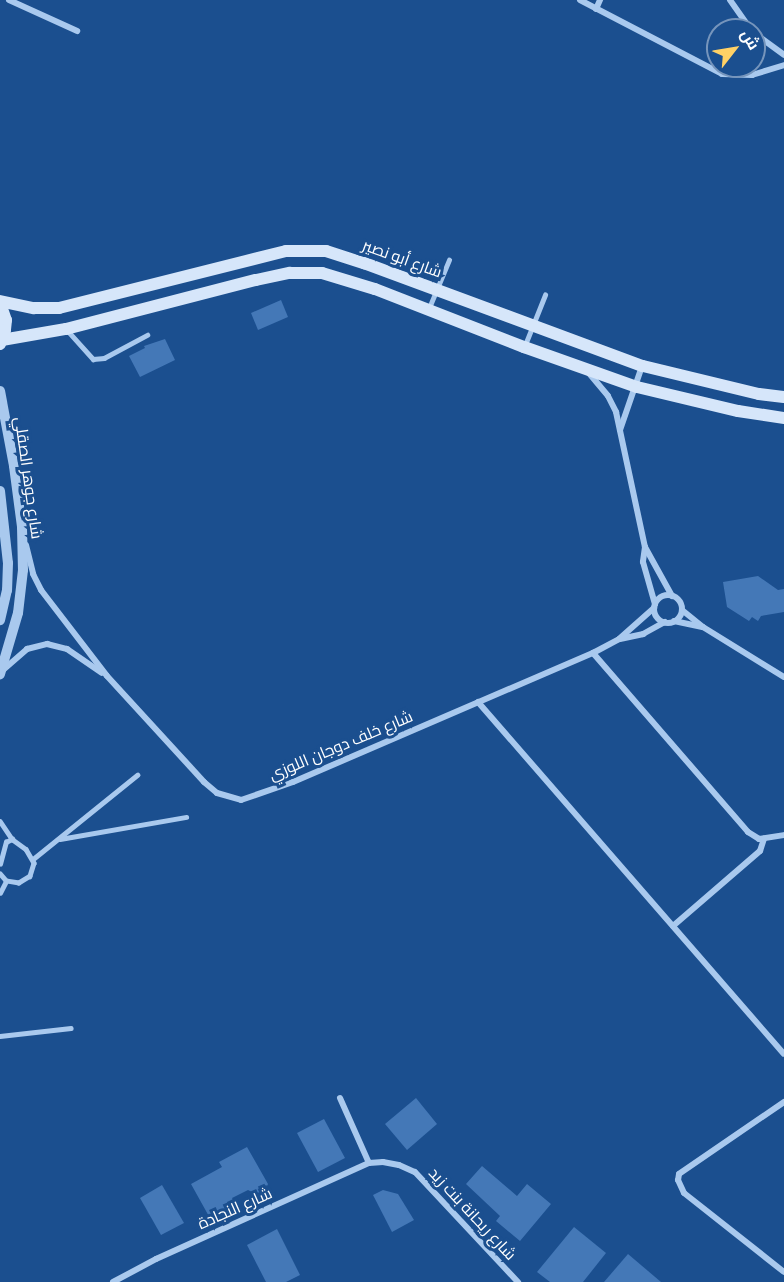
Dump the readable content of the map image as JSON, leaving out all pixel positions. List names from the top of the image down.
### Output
{
  "streets": {
    "main road": ["شارع أبو نصير"],
    "street": [
      "شارع جوهر الصقلي",
      "شارع خلف دوجان اللوزي",
      "شارع النجادة",
      "شارع ريحانة بنت زيد"
    ]
  },
  "crossings": [
    ["شارع جوهر الصقلي", "شارع خلف دوجان اللوزي"],
    ["شارع النجادة", "شارع ريحانة بنت زيد"]
  ],
  "north": "top right"
}
